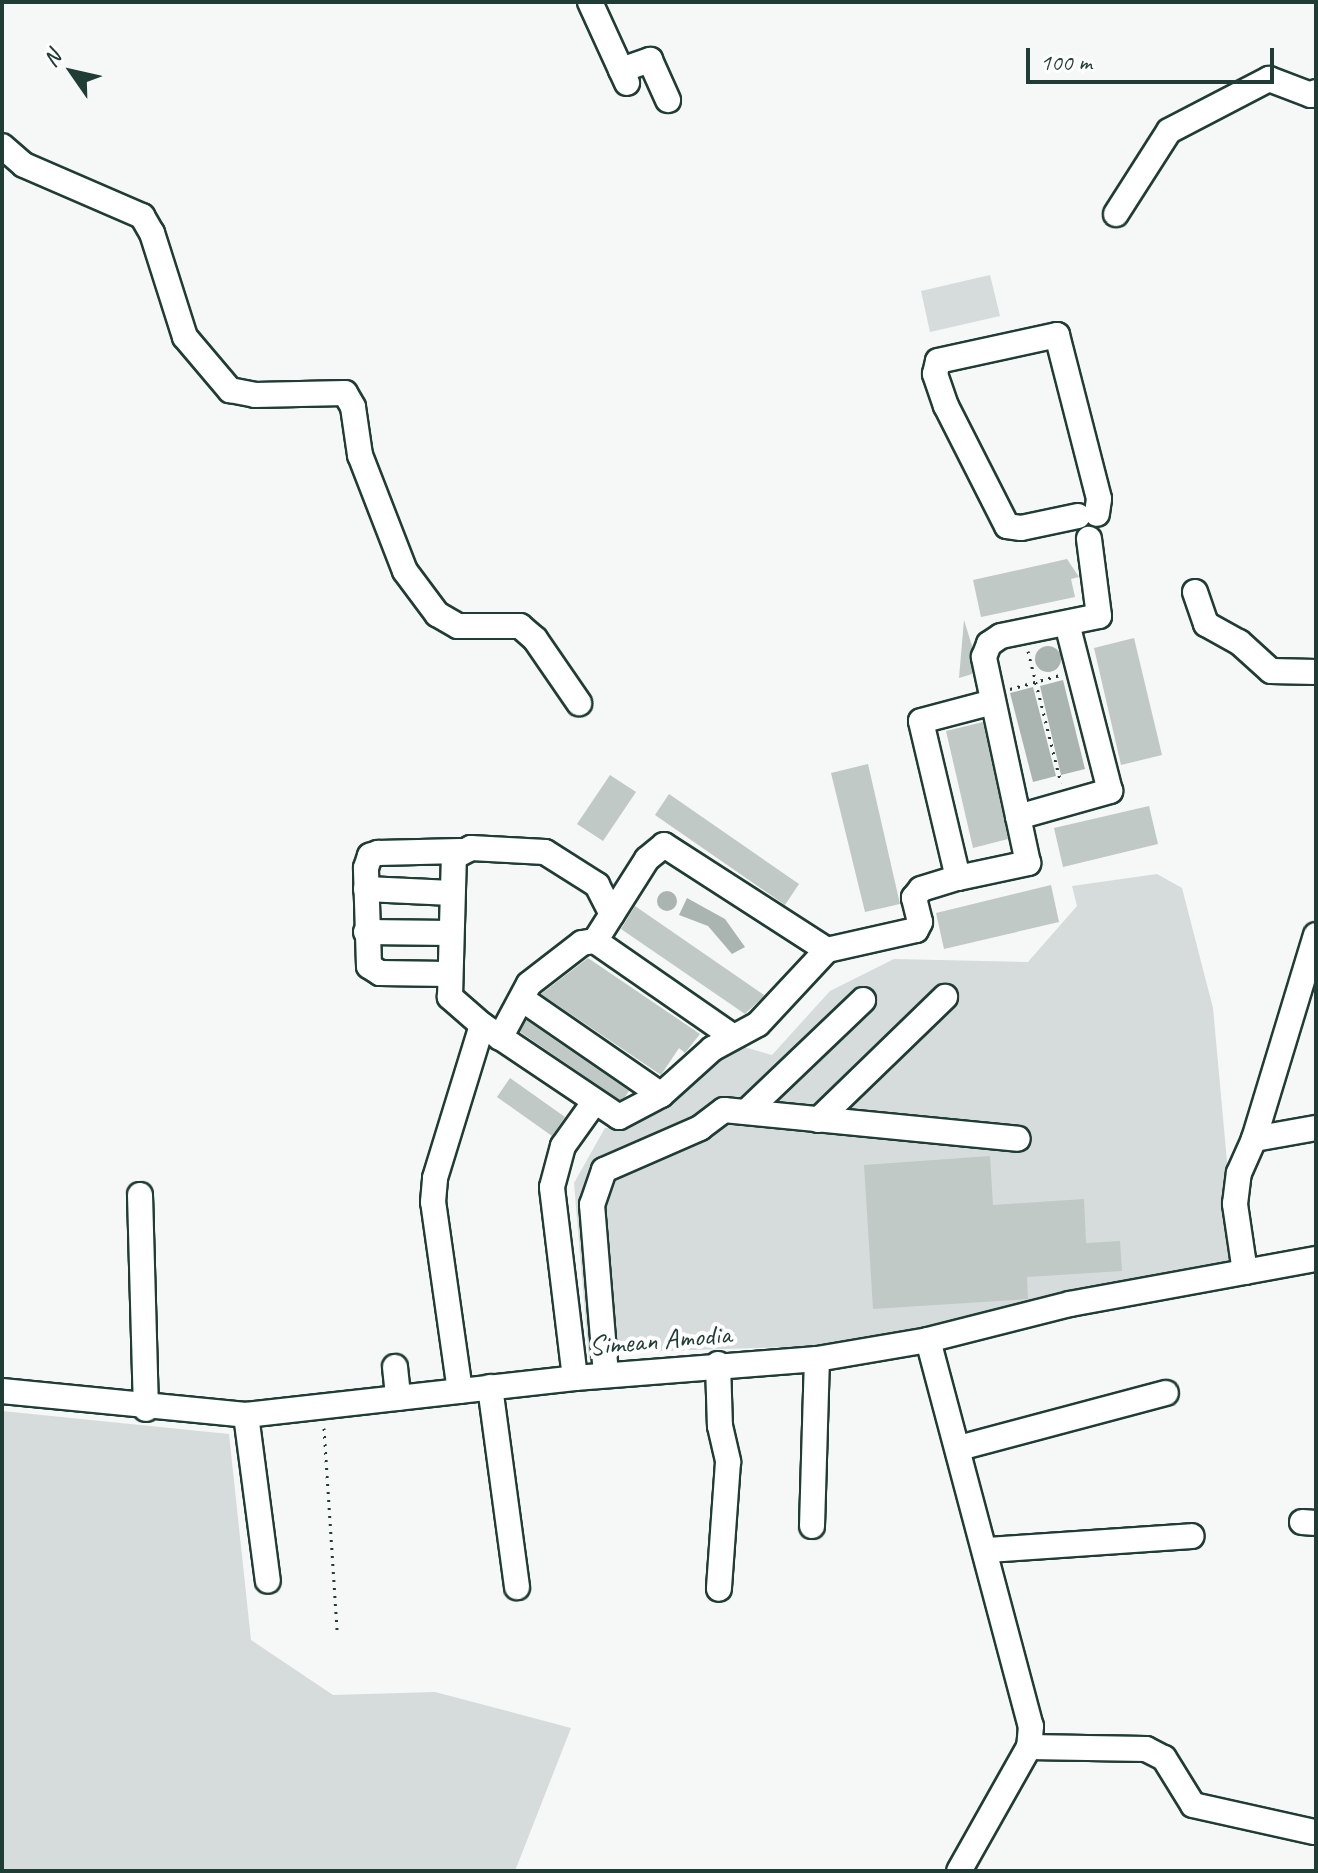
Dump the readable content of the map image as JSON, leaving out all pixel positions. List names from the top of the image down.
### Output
{
  "streets": {
    "street": ["Simean Amodia"]
  },
  "scale_bar": "100 m",
  "north": "top left"
}
